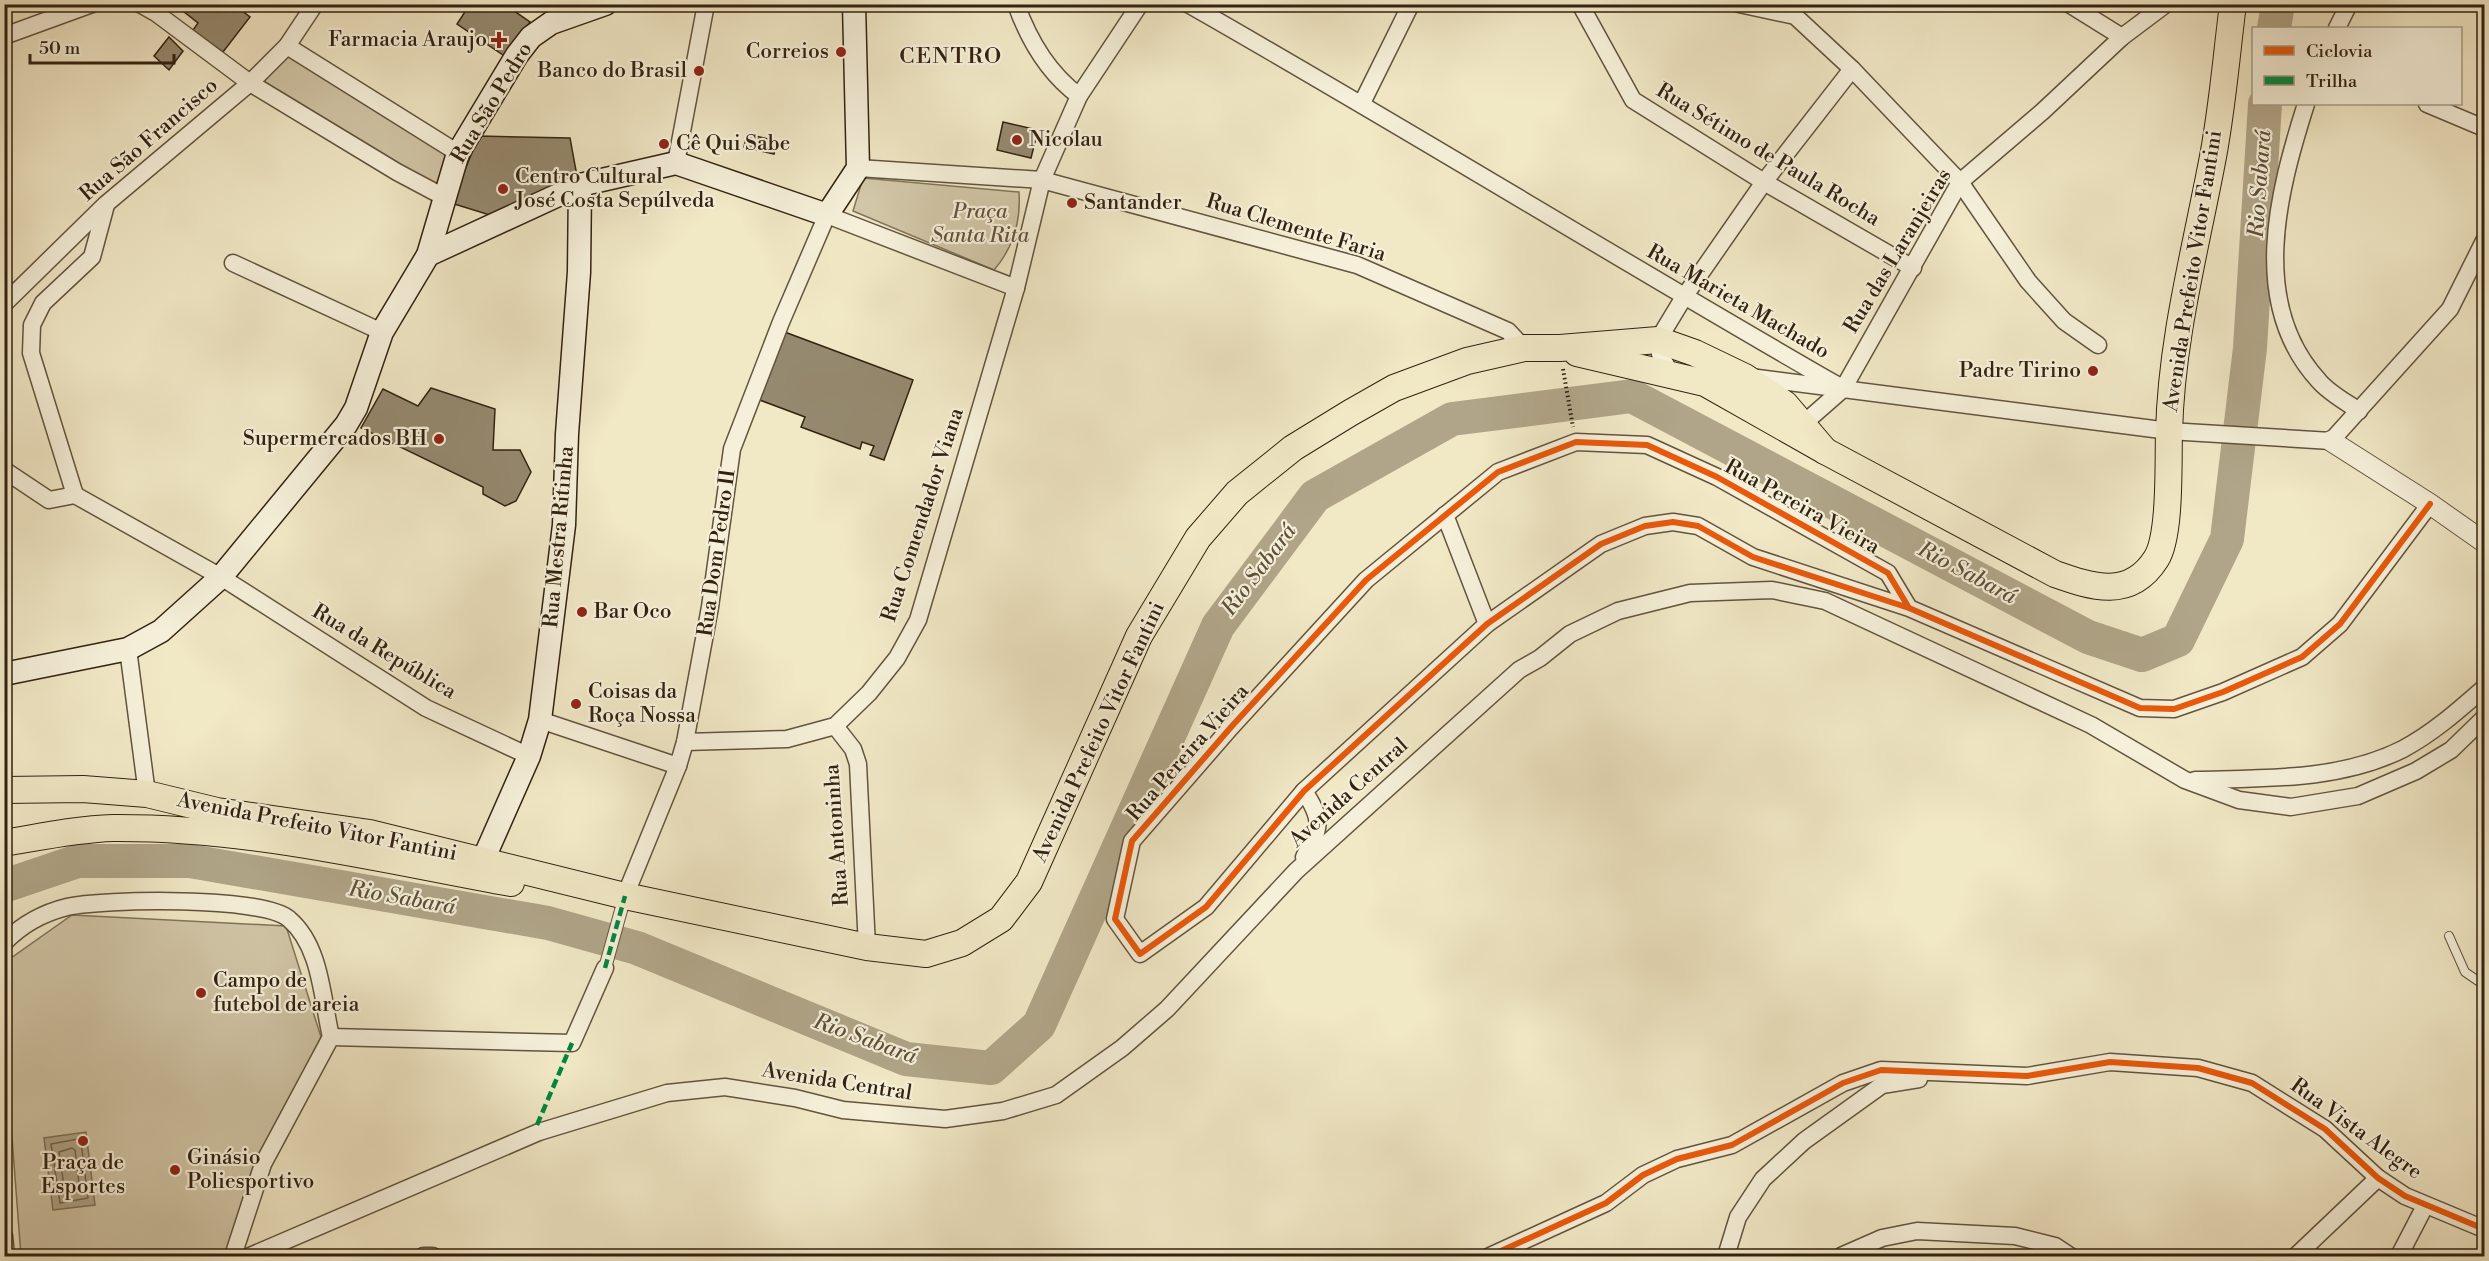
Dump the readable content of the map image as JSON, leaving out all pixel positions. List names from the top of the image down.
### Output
{
  "streets": {
    "main road": ["Rua São Pedro", "Avenida Prefeito Vitor Fantini", "Rua Mestra Ritinha"],
    "street": [
      "Rua São Francisco",
      "Rua Sétimo de Paula Rocha",
      "Rua Clemente Faria",
      "Rua das Laranjeiras",
      "Rua Marieta Machado",
      "Rua Pereira Vieira",
      "Rua Comendador Viana",
      "Rua Dom Pedro II",
      "Rua da República",
      "Avenida Central",
      "Rua Antoninha",
      "Rua Vista Alegre"
    ]
  },
  "crossings": [
    ["Rua São Pedro", "Rua da República"],
    ["Rua Sétimo de Paula Rocha", "Rua das Laranjeiras"],
    ["Rua Clemente Faria", "Avenida Prefeito Vitor Fantini"],
    ["Rua das Laranjeiras", "Avenida Prefeito Vitor Fantini"],
    ["Rua das Laranjeiras", "Rua Marieta Machado"],
    ["Avenida Prefeito Vitor Fantini", "Rua Marieta Machado"],
    ["Avenida Prefeito Vitor Fantini", "Rua Mestra Ritinha"],
    ["Avenida Prefeito Vitor Fantini", "Rua Dom Pedro II"],
    ["Avenida Prefeito Vitor Fantini", "Rua Antoninha"],
    ["Rua Comendador Viana", "Rua Dom Pedro II"],
    ["Rua Comendador Viana", "Rua Antoninha"],
    ["Rua Mestra Ritinha", "Rua da República"]
  ],
  "districts": ["CENTRO"],
  "water": ["Rio Sabará"],
  "parks": ["Praça Santa Rita"],
  "places": {
    "health": ["Farmacia Araujo"],
    "other": [
      "Correios",
      "Banco do Brasil",
      "Nicolau",
      "Cê Qui Sabe",
      "Centro Cultural José Costa Sepúlveda",
      "Santander",
      "Padre Tirino",
      "Supermercados BH",
      "Bar Oco",
      "Coisas da Roça Nossa",
      "Campo de futebol de areia",
      "Praça de Esportes",
      "Ginásio Poliesportivo"
    ]
  },
  "legend": ["Ciclovia", "Trilha"],
  "scale_bar": "50 m"
}
